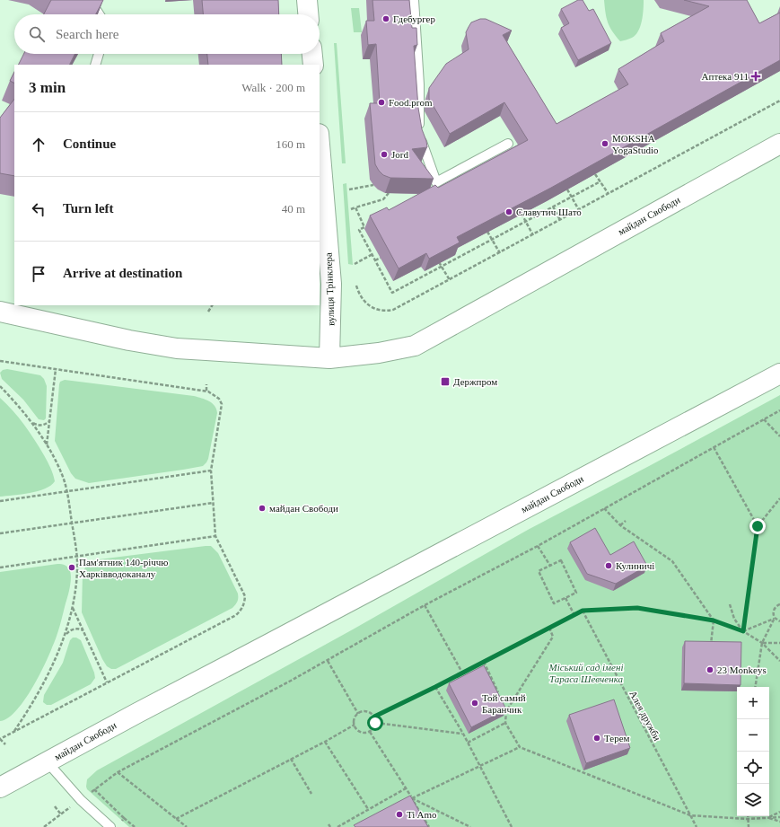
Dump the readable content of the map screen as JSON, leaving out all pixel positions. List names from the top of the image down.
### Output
{
  "streets": {
    "main road": ["майдан Свободи", "вулиця Трінклера"],
    "path": ["Алея дружби"]
  },
  "crossings": [
    ["майдан Свободи", "вулиця Трінклера"]
  ],
  "parks": ["Міський сад імені Тараса Шевченка"],
  "places": {
    "other": [
      "Гдебургер",
      "Food.prom",
      "MOKSHA YogaStudio",
      "Jord",
      "Славутич Шато",
      "майдан Свободи",
      "Кулиничі",
      "Пам'ятник 140-річчю Харківводоканалу",
      "23 Monkeys",
      "Той самий Баранчик",
      "Терем",
      "Ti Amo"
    ],
    "health": ["Аптека 911"],
    "transit": ["Держпром"]
  },
  "page": {
    "search": "Search here",
    "heading": ["3 min", "Walk · 200 m"],
    "list": [
      ["Continue", "160 m"],
      ["Turn left", "40 m"],
      "Arrive at destination"
    ],
    "map_buttons": ["+", "−"]
  }
}
